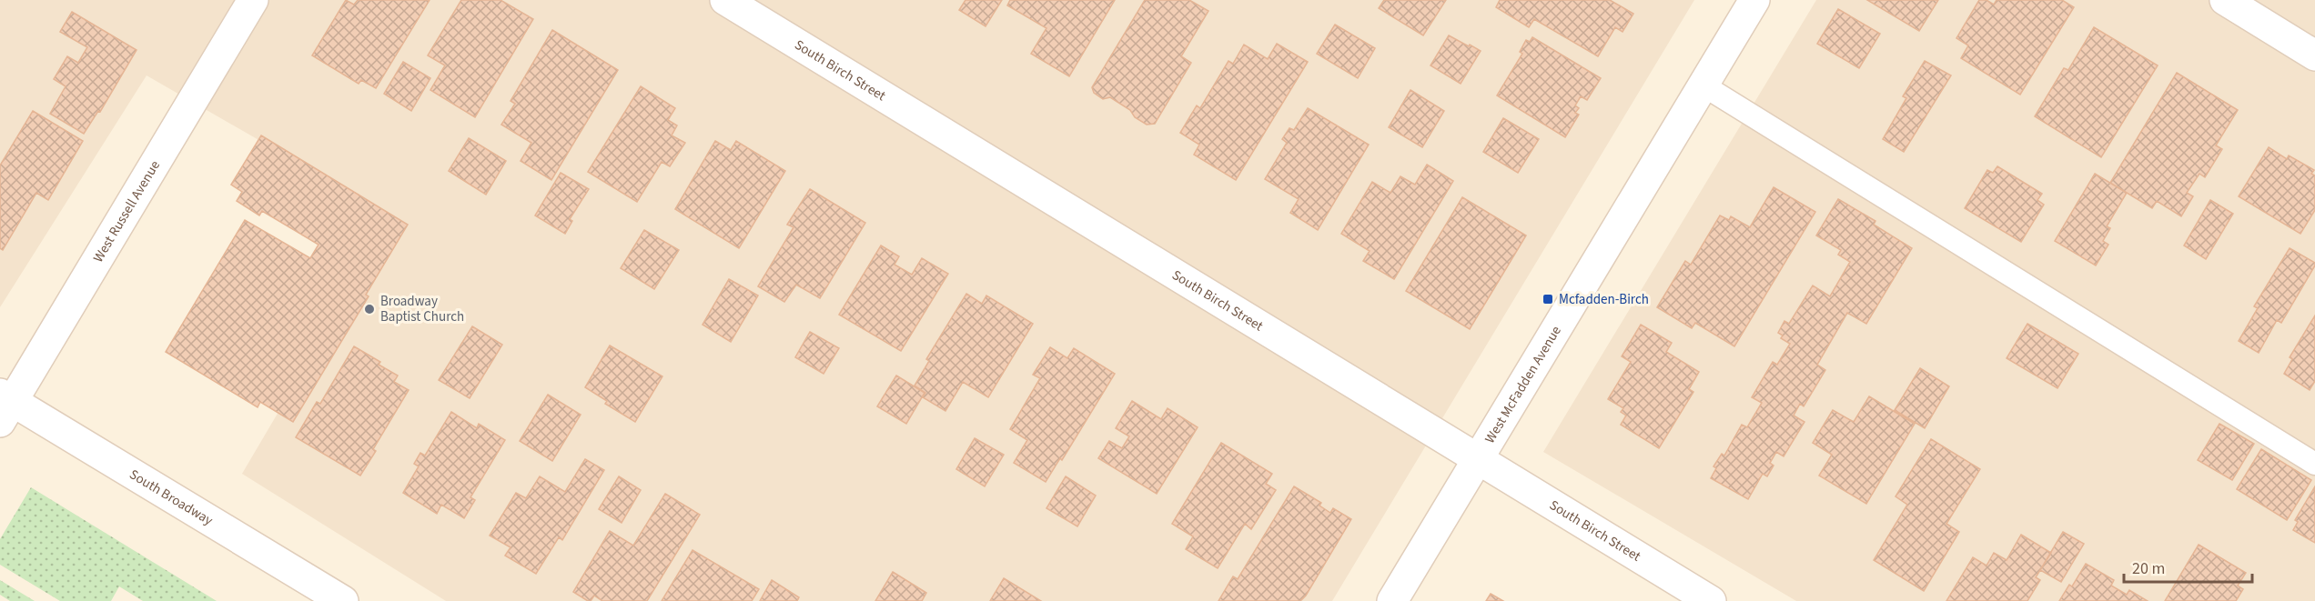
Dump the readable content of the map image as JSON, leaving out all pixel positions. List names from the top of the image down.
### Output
{
  "streets": {
    "street": [
      "South Birch Street",
      "West Russell Avenue",
      "West McFadden Avenue",
      "South Broadway"
    ]
  },
  "crossings": [
    ["South Birch Street", "West McFadden Avenue"],
    ["West Russell Avenue", "South Broadway"]
  ],
  "places": {
    "transit": ["Mcfadden-Birch"],
    "other": ["Broadway Baptist Church"]
  },
  "scale_bar": "20 m"
}
